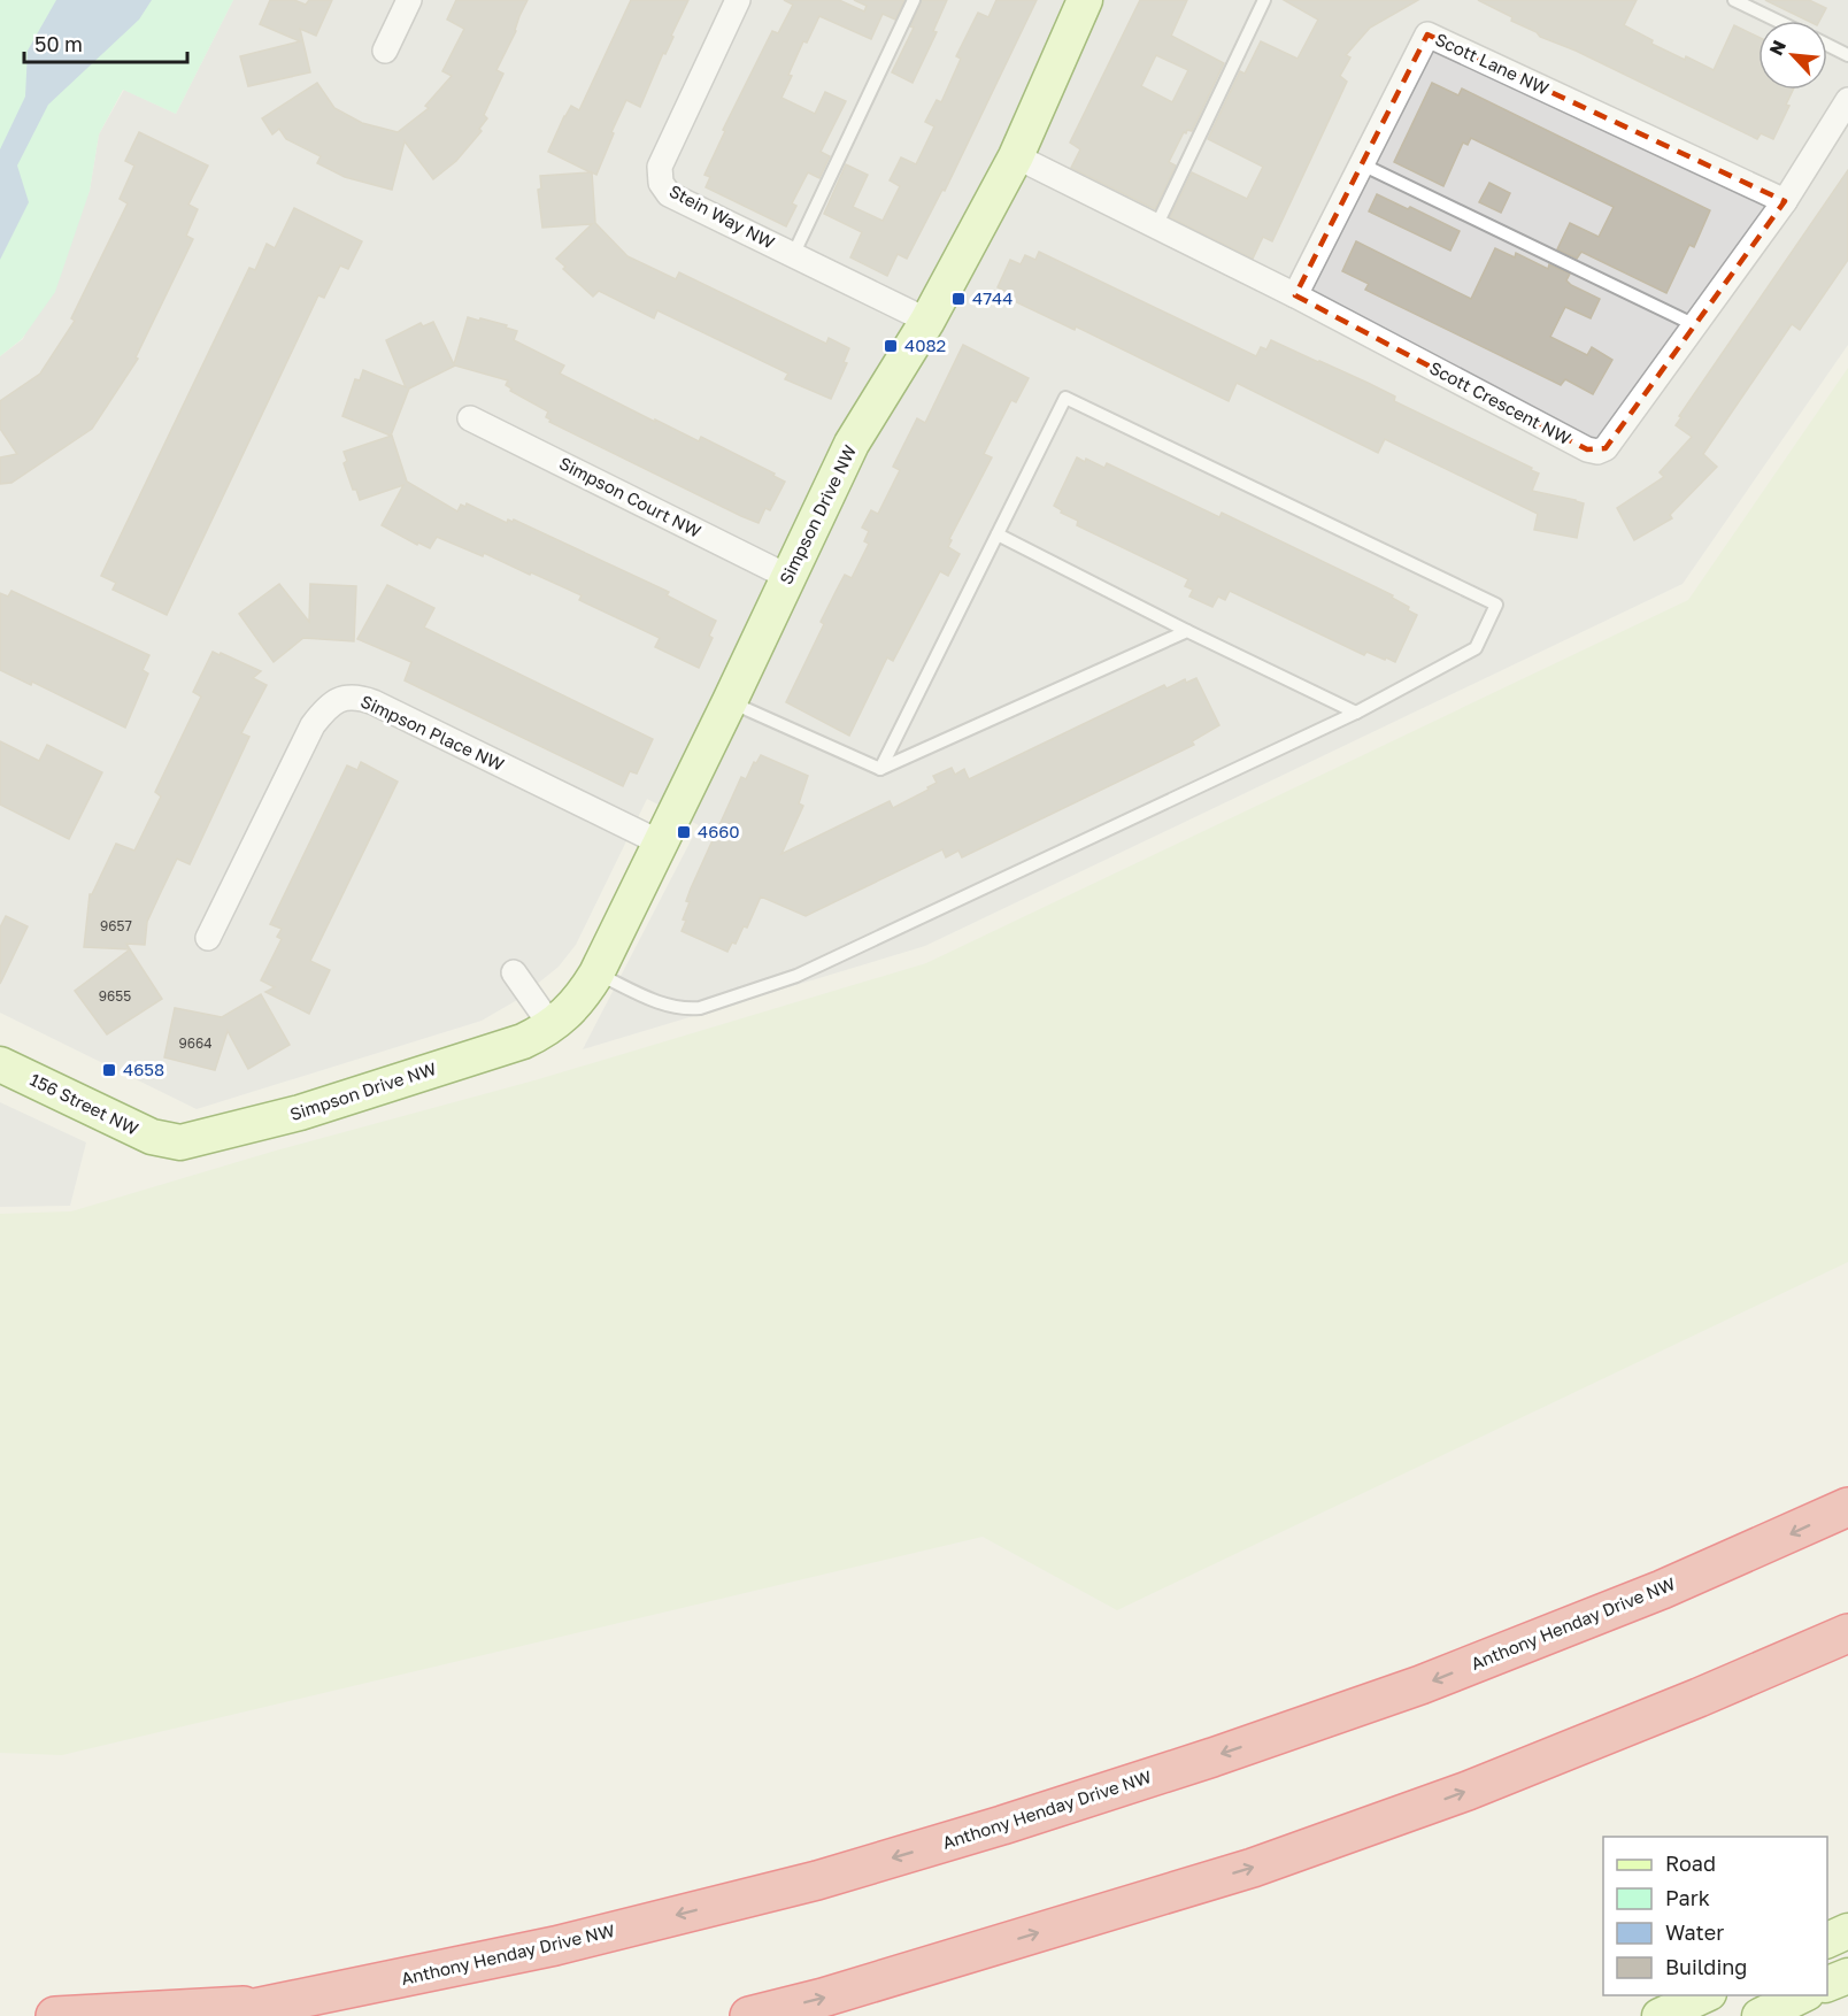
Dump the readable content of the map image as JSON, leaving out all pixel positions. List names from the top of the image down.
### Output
{
  "streets": {
    "highway": ["Anthony Henday Drive NW"],
    "street": [
      "Scott Lane NW",
      "Stein Way NW",
      "Scott Crescent NW",
      "Simpson Court NW",
      "Simpson Drive NW",
      "Simpson Place NW",
      "156 Street NW"
    ]
  },
  "crossings": [
    ["Scott Lane NW", "Scott Crescent NW"],
    ["Stein Way NW", "Simpson Drive NW"],
    ["Scott Crescent NW", "Simpson Drive NW"],
    ["Simpson Court NW", "Simpson Drive NW"],
    ["Simpson Drive NW", "Simpson Place NW"],
    ["Simpson Drive NW", "156 Street NW"]
  ],
  "places": {
    "transit": [
      "4744",
      "4082",
      "4660",
      "4658"
    ]
  },
  "house_numbers": ["9657", "9655", "9664"],
  "legend": [
    "Road",
    "Park",
    "Water",
    "Building"
  ],
  "scale_bar": "50 m",
  "north": "top left"
}
